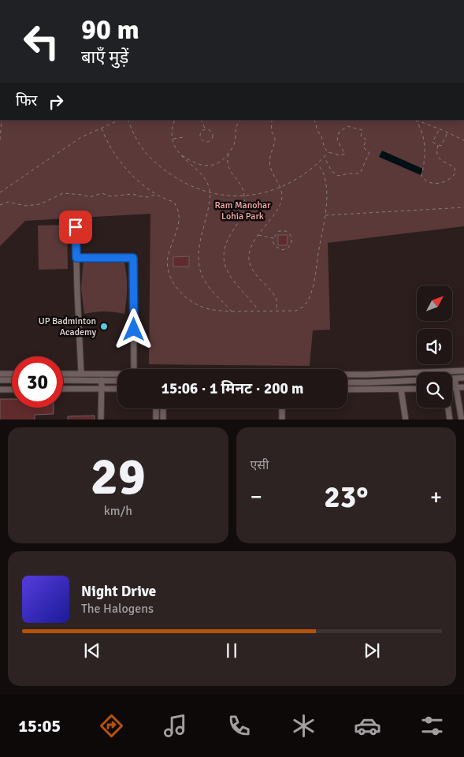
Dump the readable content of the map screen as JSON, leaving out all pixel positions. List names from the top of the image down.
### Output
{
  "parks": ["Ram Manohar Lohia Park"],
  "places": ["UP Badminton Academy"],
  "north": "top right",
  "page": {
    "turn": ["90 m", "बाएँ मुड़ें"],
    "then": "फिर",
    "limit": "30",
    "trip": "15:06 · 1 मिनट · 200 m",
    "tile": [
      ["29", "km/h"],
      "एसी"
    ],
    "heat": ["−", "23°", "+"],
    "song": ["Night Drive", "The Halogens"],
    "tabs": "15:05"
  }
}
